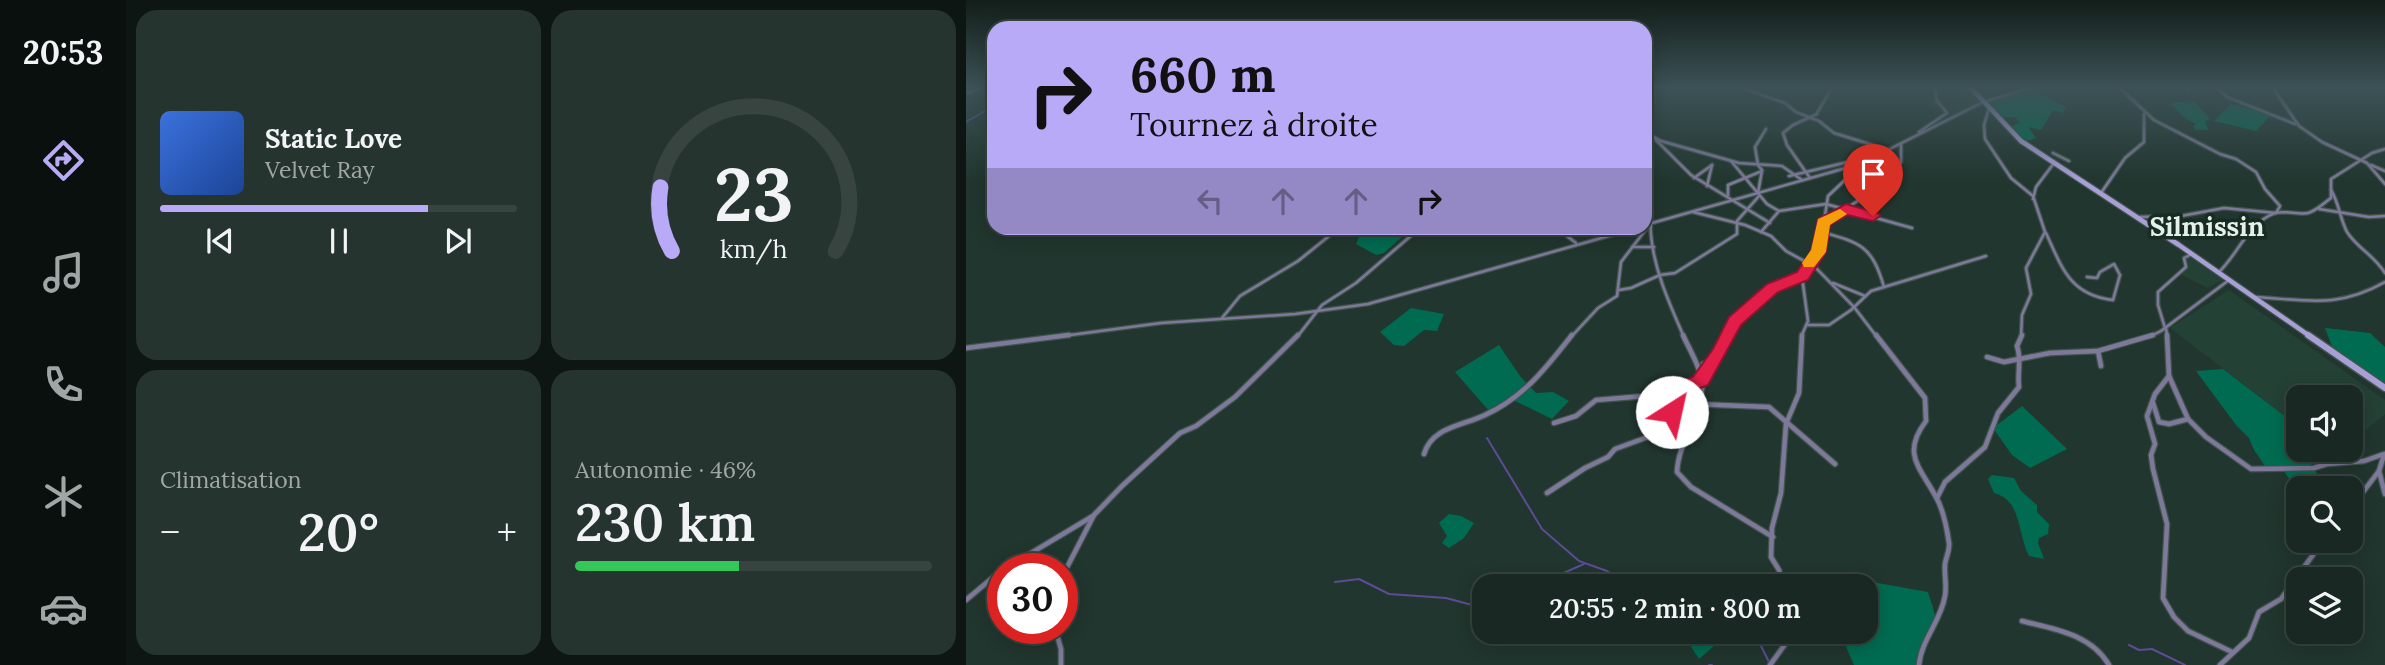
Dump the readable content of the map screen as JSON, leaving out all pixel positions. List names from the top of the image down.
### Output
{
  "districts": ["Silmissin"],
  "page": {
    "tabs": "20:53",
    "turn": ["660 m", "Tournez à droite"],
    "song": ["Static Love", "Velvet Ray"],
    "tile": [
      "Climatisation",
      ["Autonomie · 46%", "230 km"]
    ],
    "heat": ["−", "20°", "+"],
    "limit": "30",
    "trip": "20:55 · 2 min · 800 m",
    "gauge": ["23", "km/h"]
  }
}
